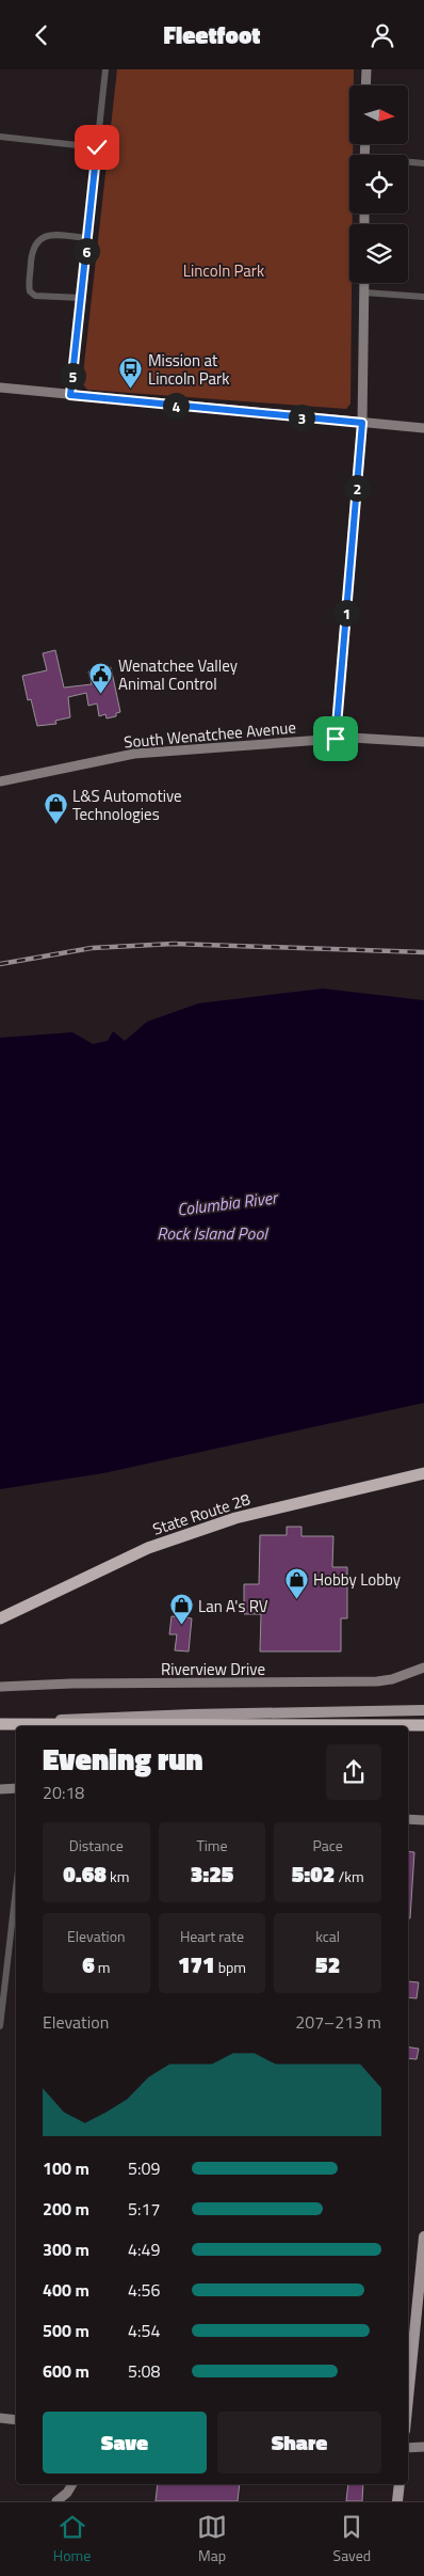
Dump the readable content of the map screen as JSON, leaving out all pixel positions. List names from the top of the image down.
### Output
{
  "streets": {
    "highway": ["State Route 28"],
    "main road": ["South Wenatchee Avenue", "Riverview Drive"]
  },
  "water": ["Columbia River", "Rock Island Pool"],
  "parks": ["Lincoln Park"],
  "places": {
    "bus stop": ["Mission at Lincoln Park"],
    "public building": ["Wenatchee Valley Animal Control"],
    "shop": ["L&S Automotive Technologies", "Hobby Lobby", "Lan A's RV"]
  },
  "north": "right",
  "page": {
    "header": "Fleetfoot",
    "pins": [
      "6",
      "5",
      "4",
      "3",
      "2",
      "1"
    ],
    "heading": ["Evening run", "20:18"],
    "stats": [
      ["Distance", "0.68 km"],
      ["Time", "3:25"],
      ["Pace", "5:02 /km"],
      ["Elevation", "6 m"],
      ["Heart rate", "171 bpm"],
      ["kcal", "52"]
    ],
    "chart": ["Elevation", "207–213 m"],
    "list": [
      {
        "name": "100 m",
        "note": "5:09"
      },
      {
        "name": "200 m",
        "note": "5:17"
      },
      {
        "name": "300 m",
        "note": "4:49"
      },
      {
        "name": "400 m",
        "note": "4:56"
      },
      {
        "name": "500 m",
        "note": "4:54"
      },
      {
        "name": "600 m",
        "note": "5:08"
      }
    ],
    "buttons": ["Save", "Share"],
    "tabs": ["Home", "Map", "Saved"]
  }
}
